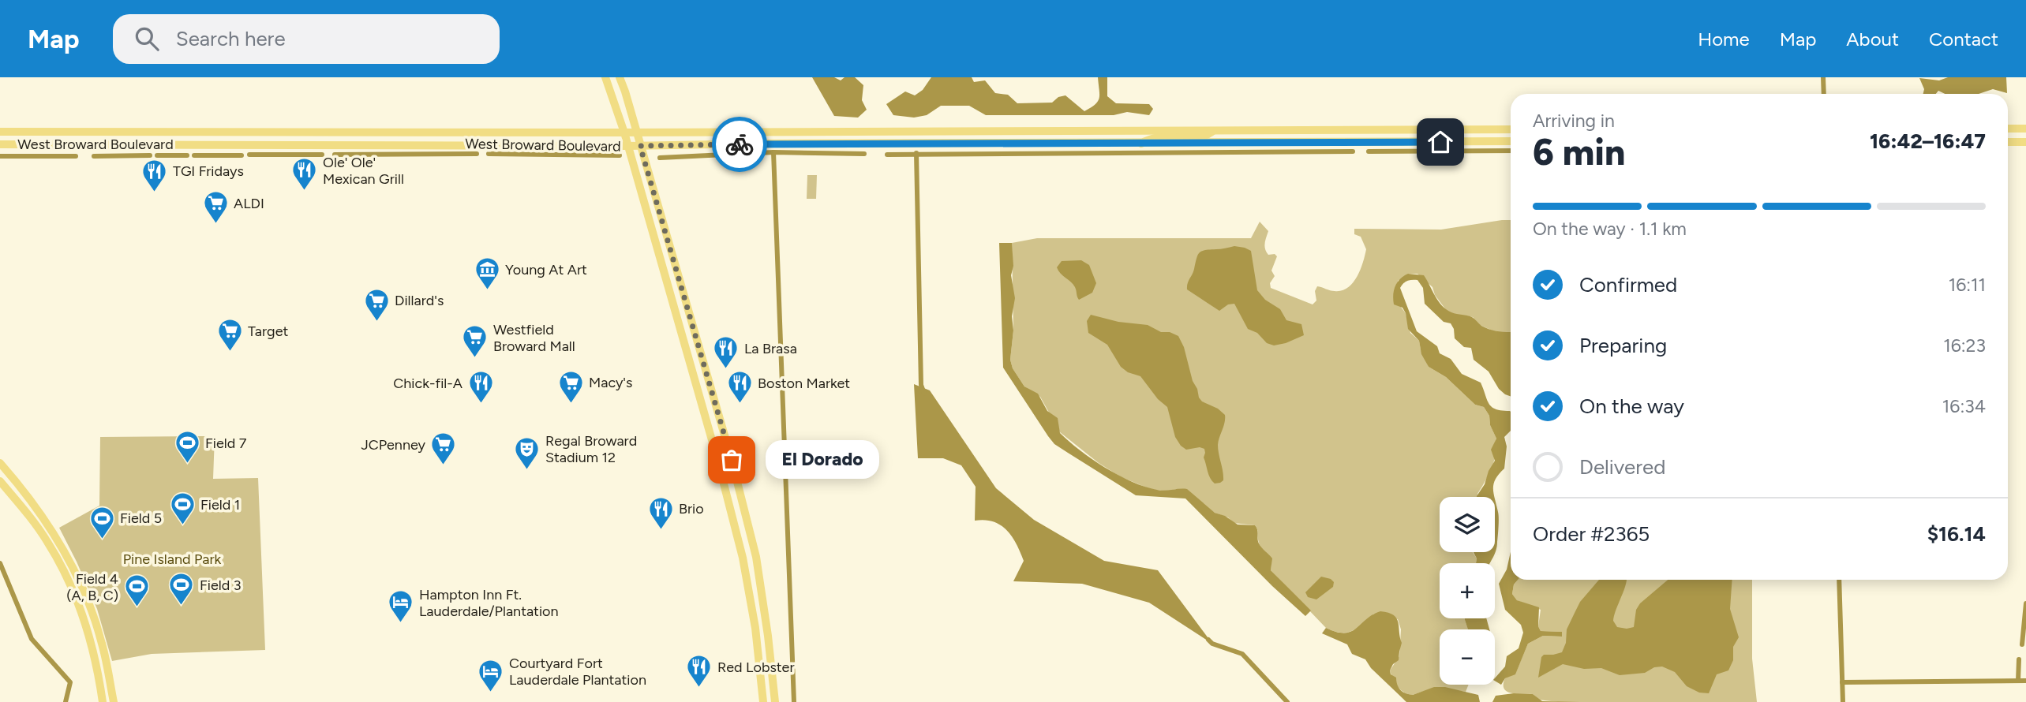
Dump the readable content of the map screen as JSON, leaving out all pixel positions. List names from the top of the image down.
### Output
{
  "streets": {
    "main road": ["West Broward Boulevard"]
  },
  "parks": ["Pine Island Park"],
  "places": {
    "restaurant": [
      "Ole' Ole' Mexican Grill",
      "TGI Fridays",
      "La Brasa",
      "Chick-fil-A",
      "Boston Market",
      "Brio",
      "Red Lobster"
    ],
    "supermarket": [
      "ALDI",
      "Dillard's",
      "Target",
      "Westfield Broward Mall",
      "Macy's",
      "JCPenney"
    ],
    "museum": ["Young At Art"],
    "other": ["El Dorado"],
    "sports": [
      "Field 7",
      "Field 1",
      "Field 5",
      "Field 3",
      "Field 4 (A, B, C)"
    ],
    "theatre": ["Regal Broward Stadium 12"],
    "hotel": ["Hampton Inn Ft. Lauderdale/Plantation", "Courtyard Fort Lauderdale Plantation"]
  },
  "page": {
    "header": "Map",
    "search": "Search here",
    "nav": [
      "Home",
      "Map",
      "About",
      "Contact"
    ],
    "heading": ["6 min", "Arriving in", "16:42–16:47"],
    "panel": ["Order #2365", "$16.14"],
    "bar": "On the way · 1.1 km",
    "list": [
      ["Confirmed", "16:11"],
      ["Preparing", "16:23"],
      ["On the way", "16:34"],
      "Delivered"
    ],
    "bubble": "El Dorado",
    "map_buttons": ["+", "−"]
  }
}
